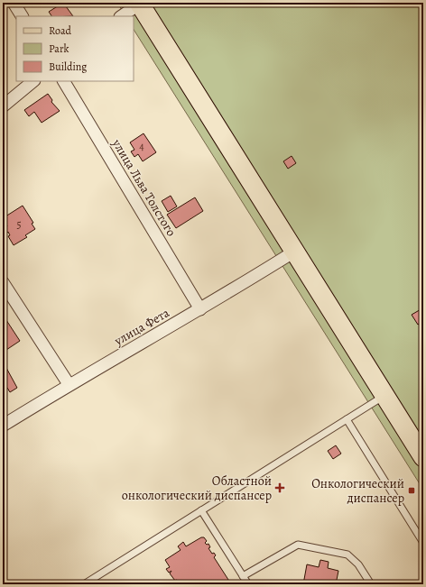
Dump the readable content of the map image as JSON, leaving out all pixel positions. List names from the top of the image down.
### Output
{
  "streets": {
    "street": ["улица Льва Толстого", "улица Фета"]
  },
  "crossings": [
    ["улица Льва Толстого", "улица Фета"]
  ],
  "places": {
    "health": ["Областной онкологический диспансер"],
    "transit": ["Онкологический диспансер"]
  },
  "house_numbers": ["4", "5"],
  "legend": ["Road", "Park", "Building"]
}
